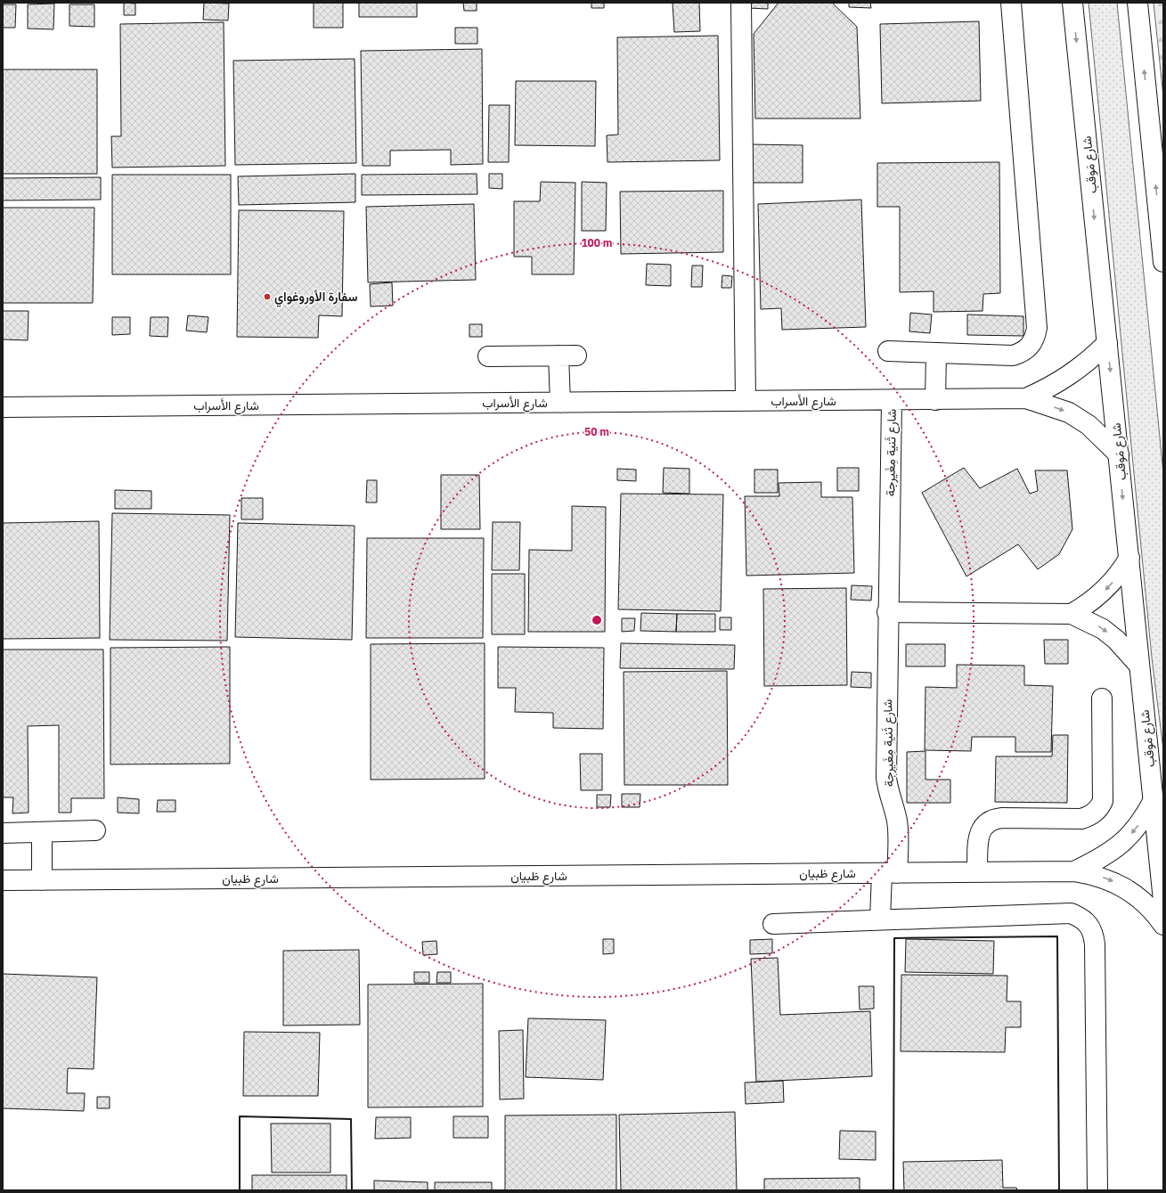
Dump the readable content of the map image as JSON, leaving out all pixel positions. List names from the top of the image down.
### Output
{
  "streets": {
    "street": [
      "شارع مَوقب",
      "شارع الأسراب",
      "شارع ثَنية مِغَيرجة",
      "شارع ظبيان"
    ]
  },
  "crossings": [
    ["شارع مَوقب", "شارع الأسراب"],
    ["شارع مَوقب", "شارع ظبيان"],
    ["شارع الأسراب", "شارع ثَنية مِغَيرجة"],
    ["شارع ثَنية مِغَيرجة", "شارع ظبيان"]
  ],
  "places": ["سفارة الأوروغواي"],
  "rings": ["100 m", "50 m"]
}
